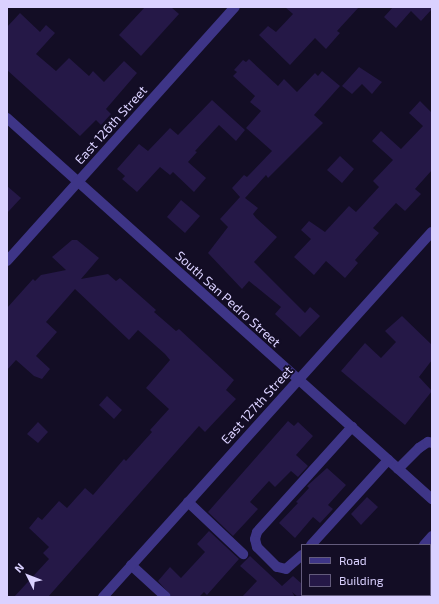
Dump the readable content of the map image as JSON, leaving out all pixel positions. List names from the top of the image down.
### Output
{
  "streets": {
    "street": ["East 126th Street", "South San Pedro Street", "East 127th Street"]
  },
  "crossings": [
    ["East 126th Street", "South San Pedro Street"],
    ["South San Pedro Street", "East 127th Street"]
  ],
  "legend": ["Road", "Building"],
  "north": "top left"
}
